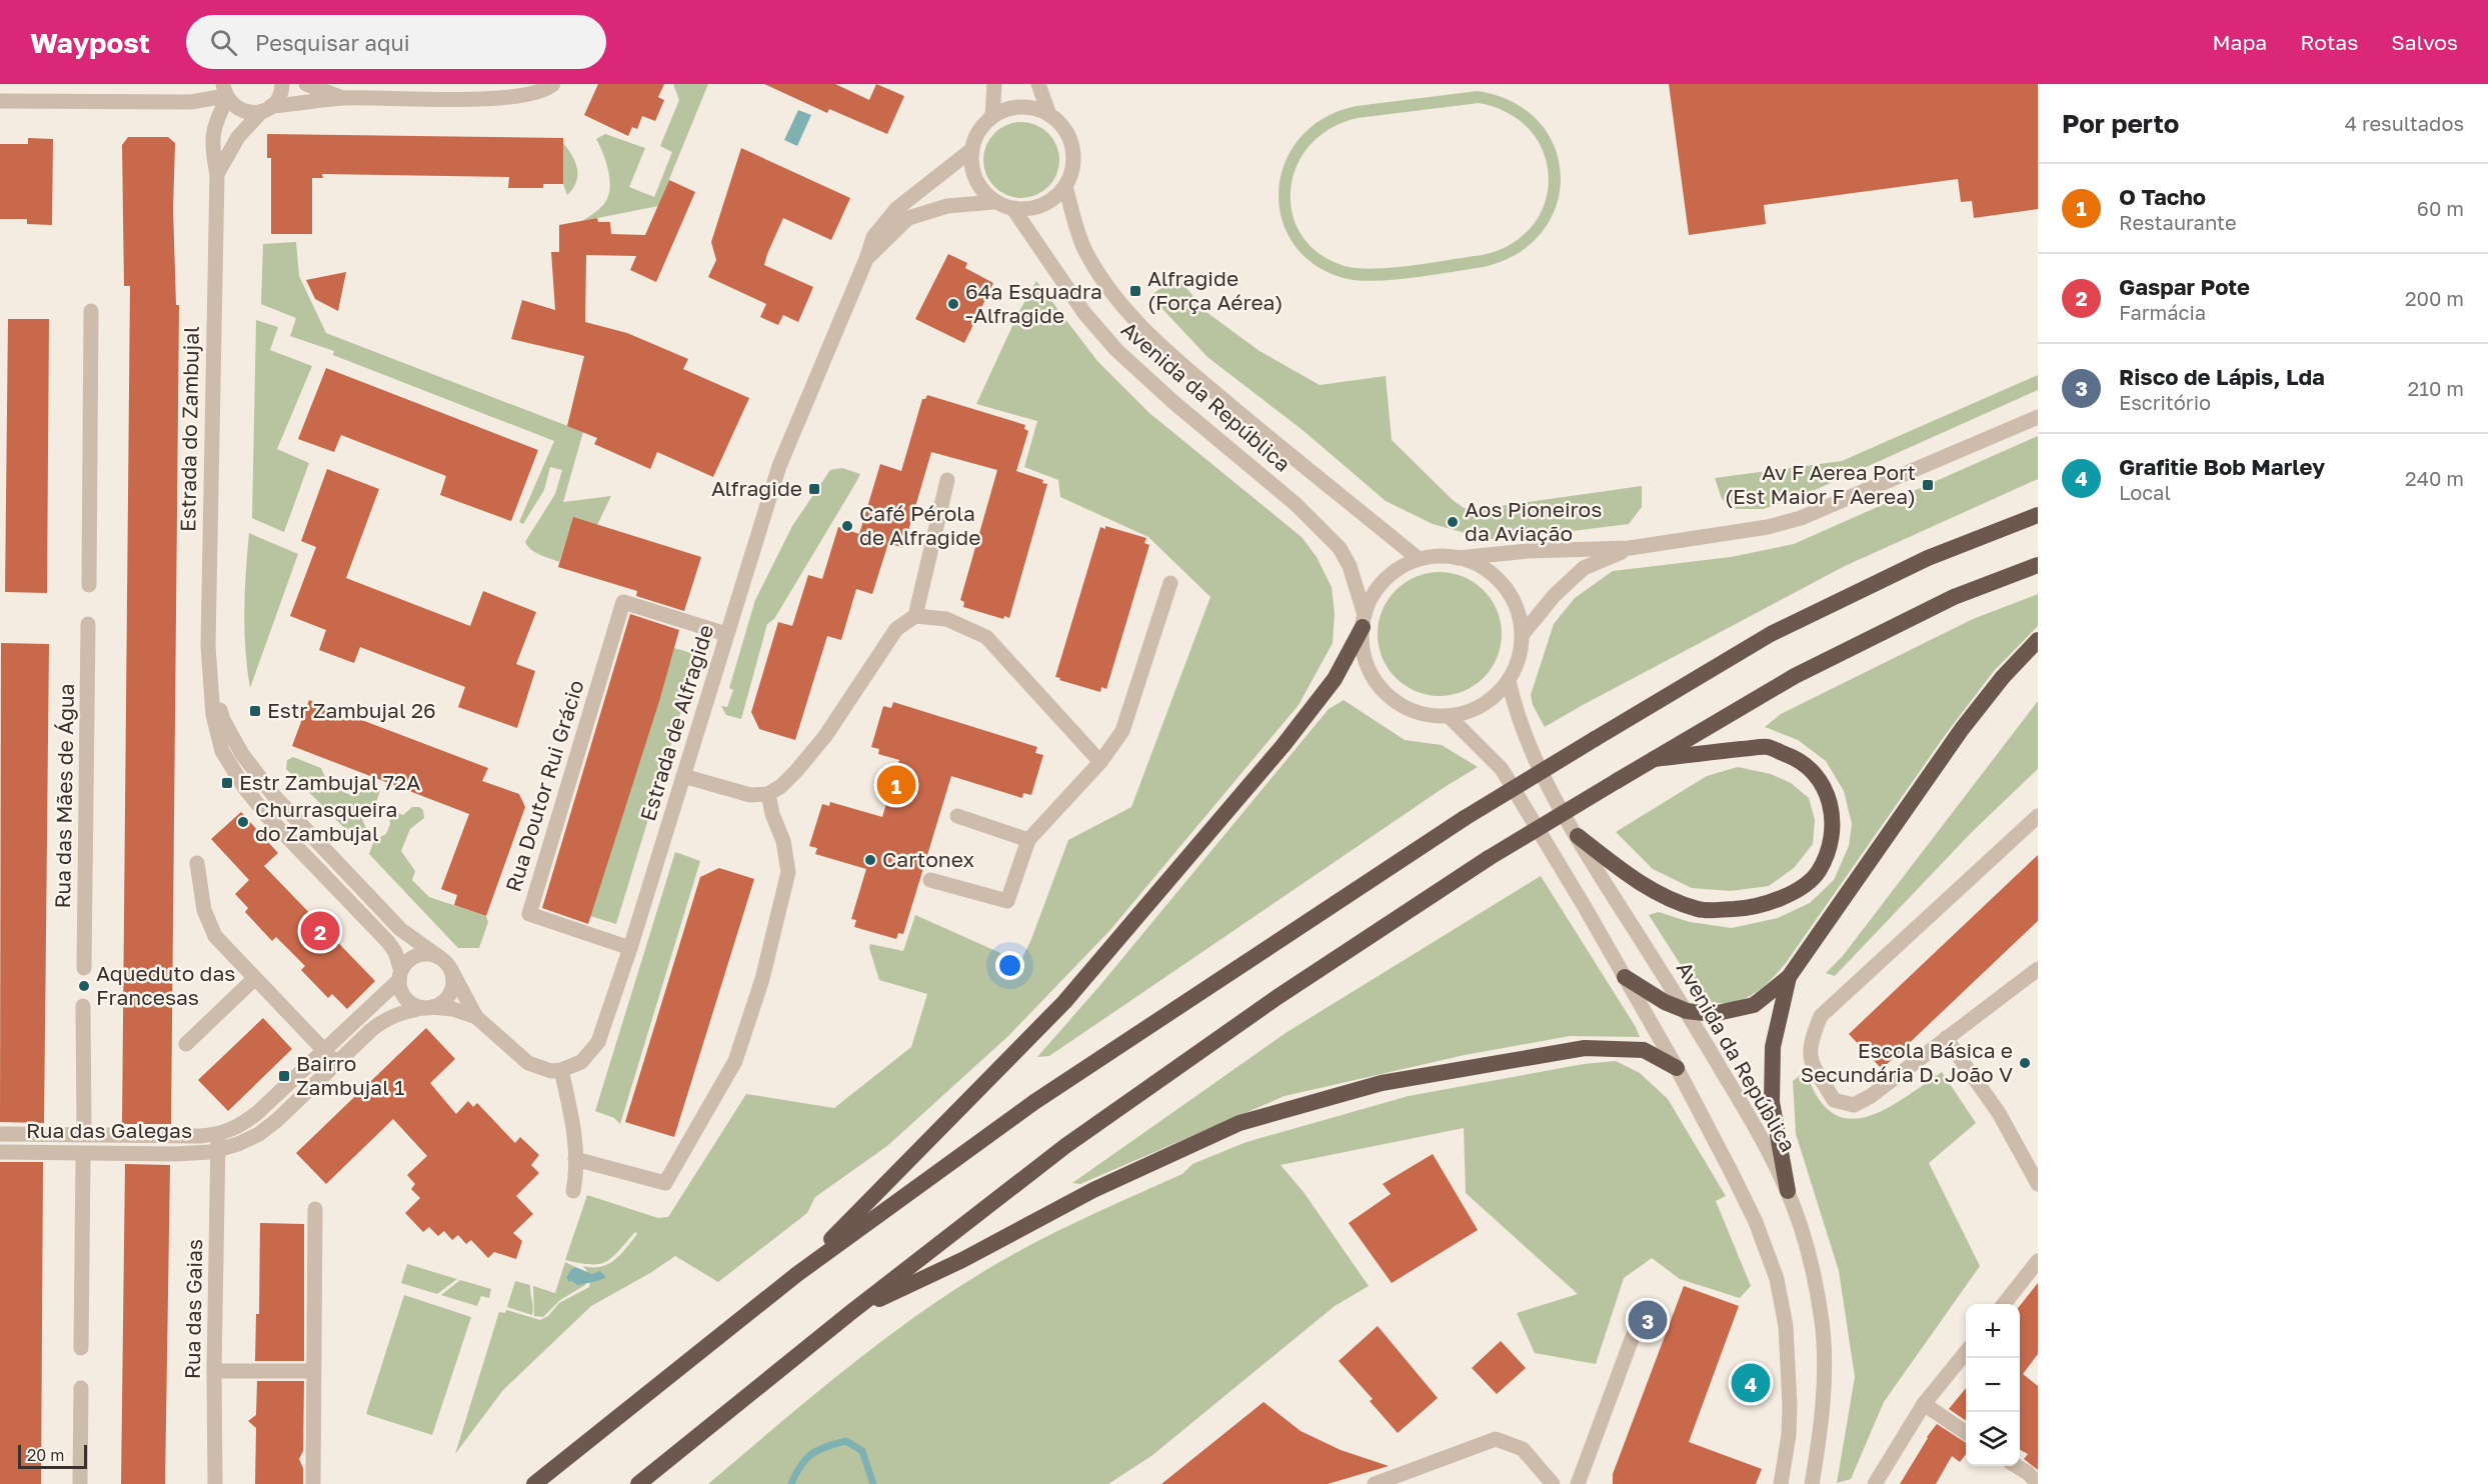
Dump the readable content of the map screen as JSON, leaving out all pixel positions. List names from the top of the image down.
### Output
{
  "streets": {
    "street": [
      "Avenida da República",
      "Estrada do Zambujal",
      "Estrada de Alfragide",
      "Rua Doutor Rui Grácio",
      "Rua das Mães de Água",
      "Rua das Galegas",
      "Rua das Gaias"
    ]
  },
  "crossings": [
    ["Avenida da República", "Estrada de Alfragide"],
    ["Estrada de Alfragide", "Rua Doutor Rui Grácio"],
    ["Rua das Galegas", "Rua das Gaias"]
  ],
  "places": {
    "transit": [
      "Alfragide (Força Aérea)",
      "Av F Aerea Port (Est Maior F Aerea)",
      "Alfragide",
      "Estr Zambujal 26",
      "Estr Zambujal 72A",
      "Bairro Zambujal 1"
    ],
    "other": [
      "64ª Esquadra -Alfragide",
      "Aos Pioneiros da Aviação",
      "Café Pérola de Alfragide",
      "Churrasqueira do Zambujal",
      "Cartonex",
      "Aqueduto das Francesas",
      "Escola Básica e Secundária D. João V"
    ]
  },
  "scale_bar": "20 m",
  "page": {
    "header": "Waypost",
    "search": "Pesquisar aqui",
    "nav": ["Mapa", "Rotas", "Salvos"],
    "heading": ["Por perto", "4 resultados"],
    "list": [
      {
        "mark": "1",
        "name": "O Tacho",
        "note": "Restaurante",
        "value": "60 m"
      },
      {
        "mark": "2",
        "name": "Gaspar Pote",
        "note": "Farmácia",
        "value": "200 m"
      },
      {
        "mark": "3",
        "name": "Risco de Lápis, Lda",
        "note": "Escritório",
        "value": "210 m"
      },
      {
        "mark": "4",
        "name": "Grafitie Bob Marley",
        "note": "Local",
        "value": "240 m"
      }
    ],
    "pins": [
      "1",
      "2",
      "3",
      "4"
    ],
    "map_buttons": ["+", "−"],
    "scale": "20 m"
  }
}
